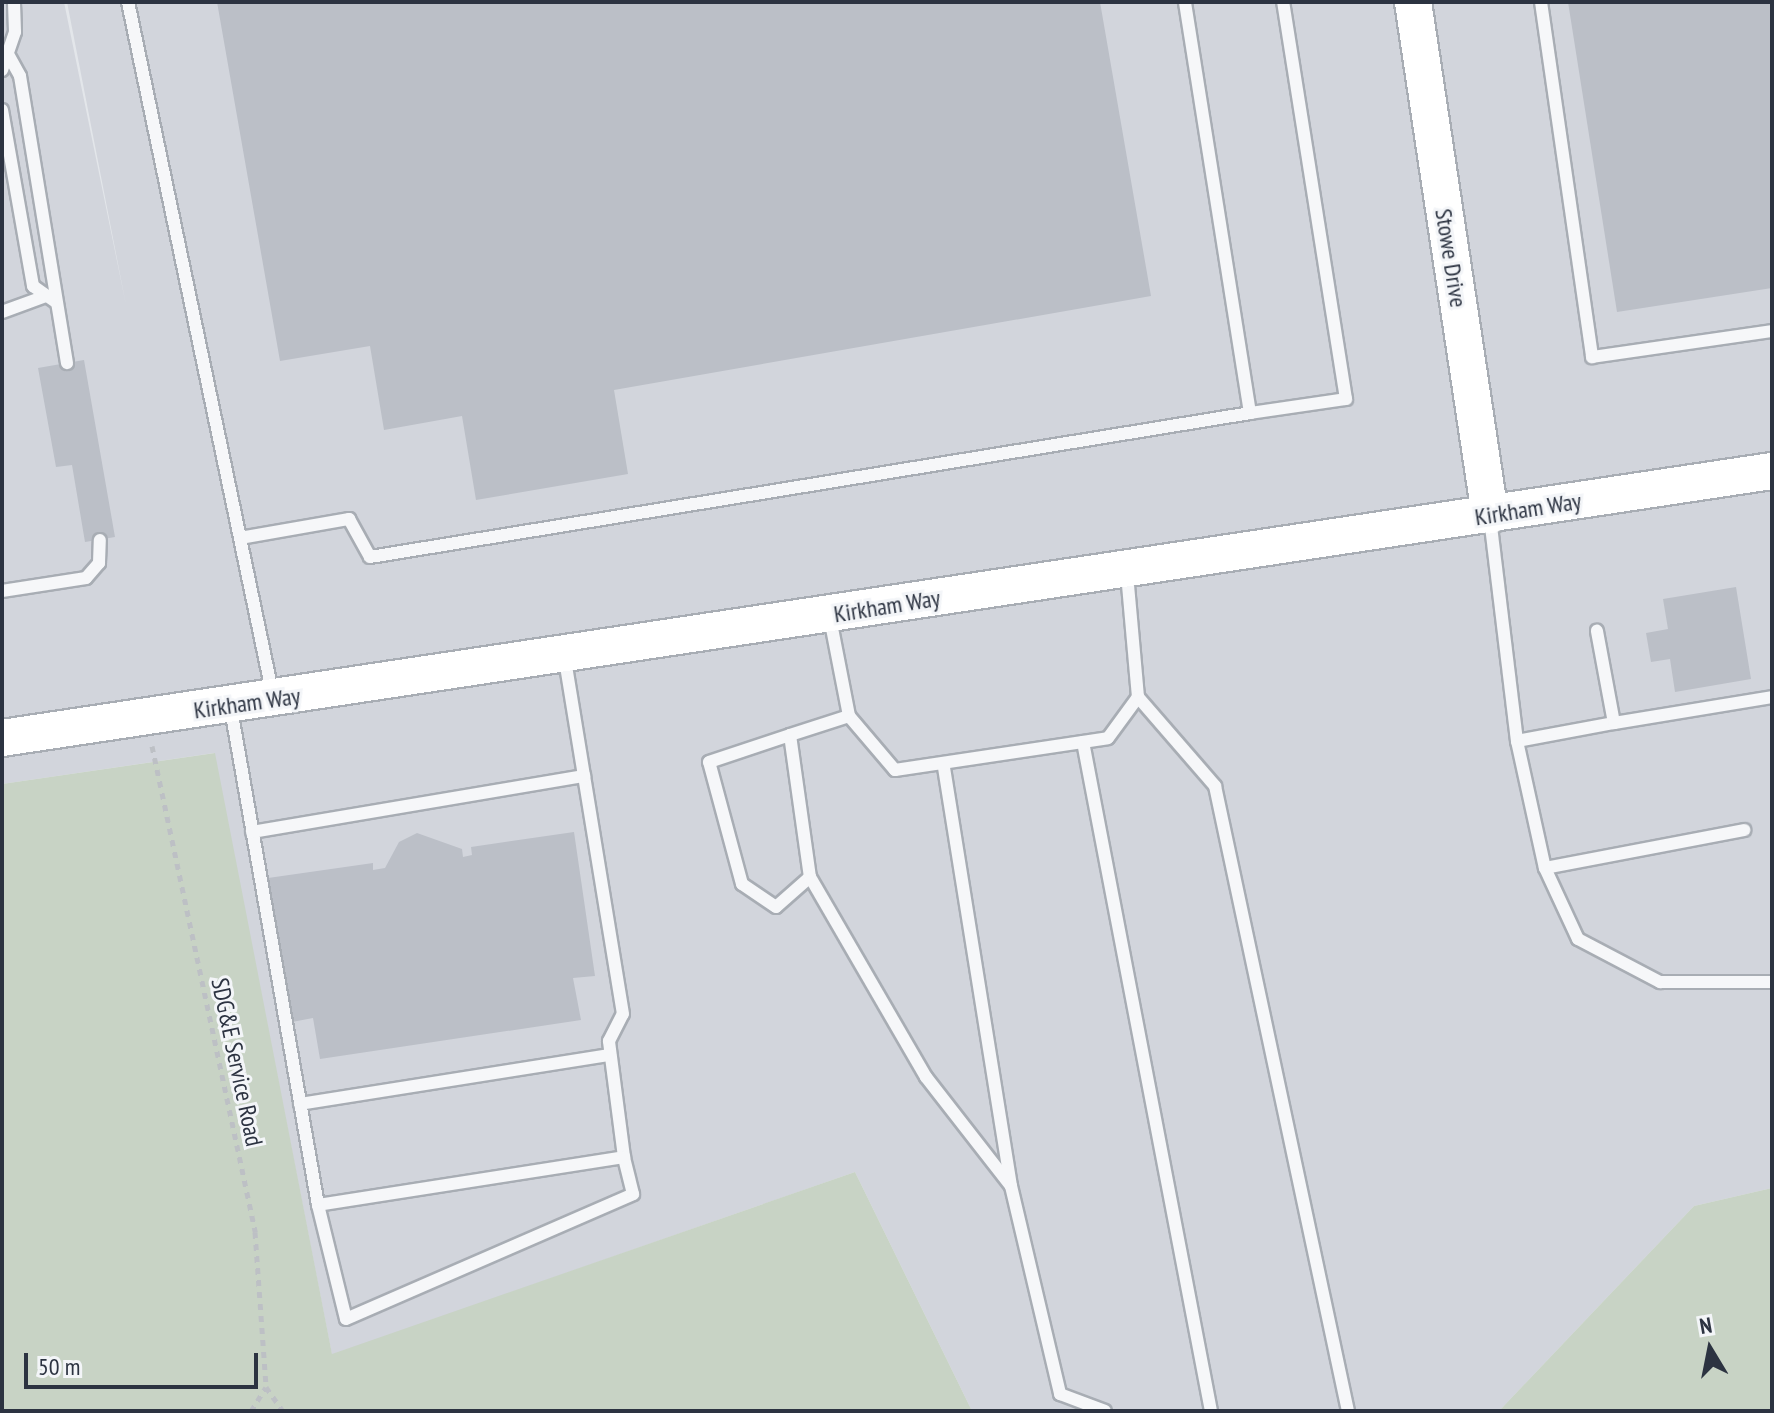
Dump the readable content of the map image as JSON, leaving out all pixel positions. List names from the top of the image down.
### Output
{
  "streets": {
    "main road": ["Stowe Drive", "Kirkham Way"],
    "path": ["SDG&E Service Road"]
  },
  "crossings": [
    ["Stowe Drive", "Kirkham Way"],
    ["Kirkham Way", "SDG&E Service Road"]
  ],
  "scale_bar": "50 m",
  "north": "top"
}
